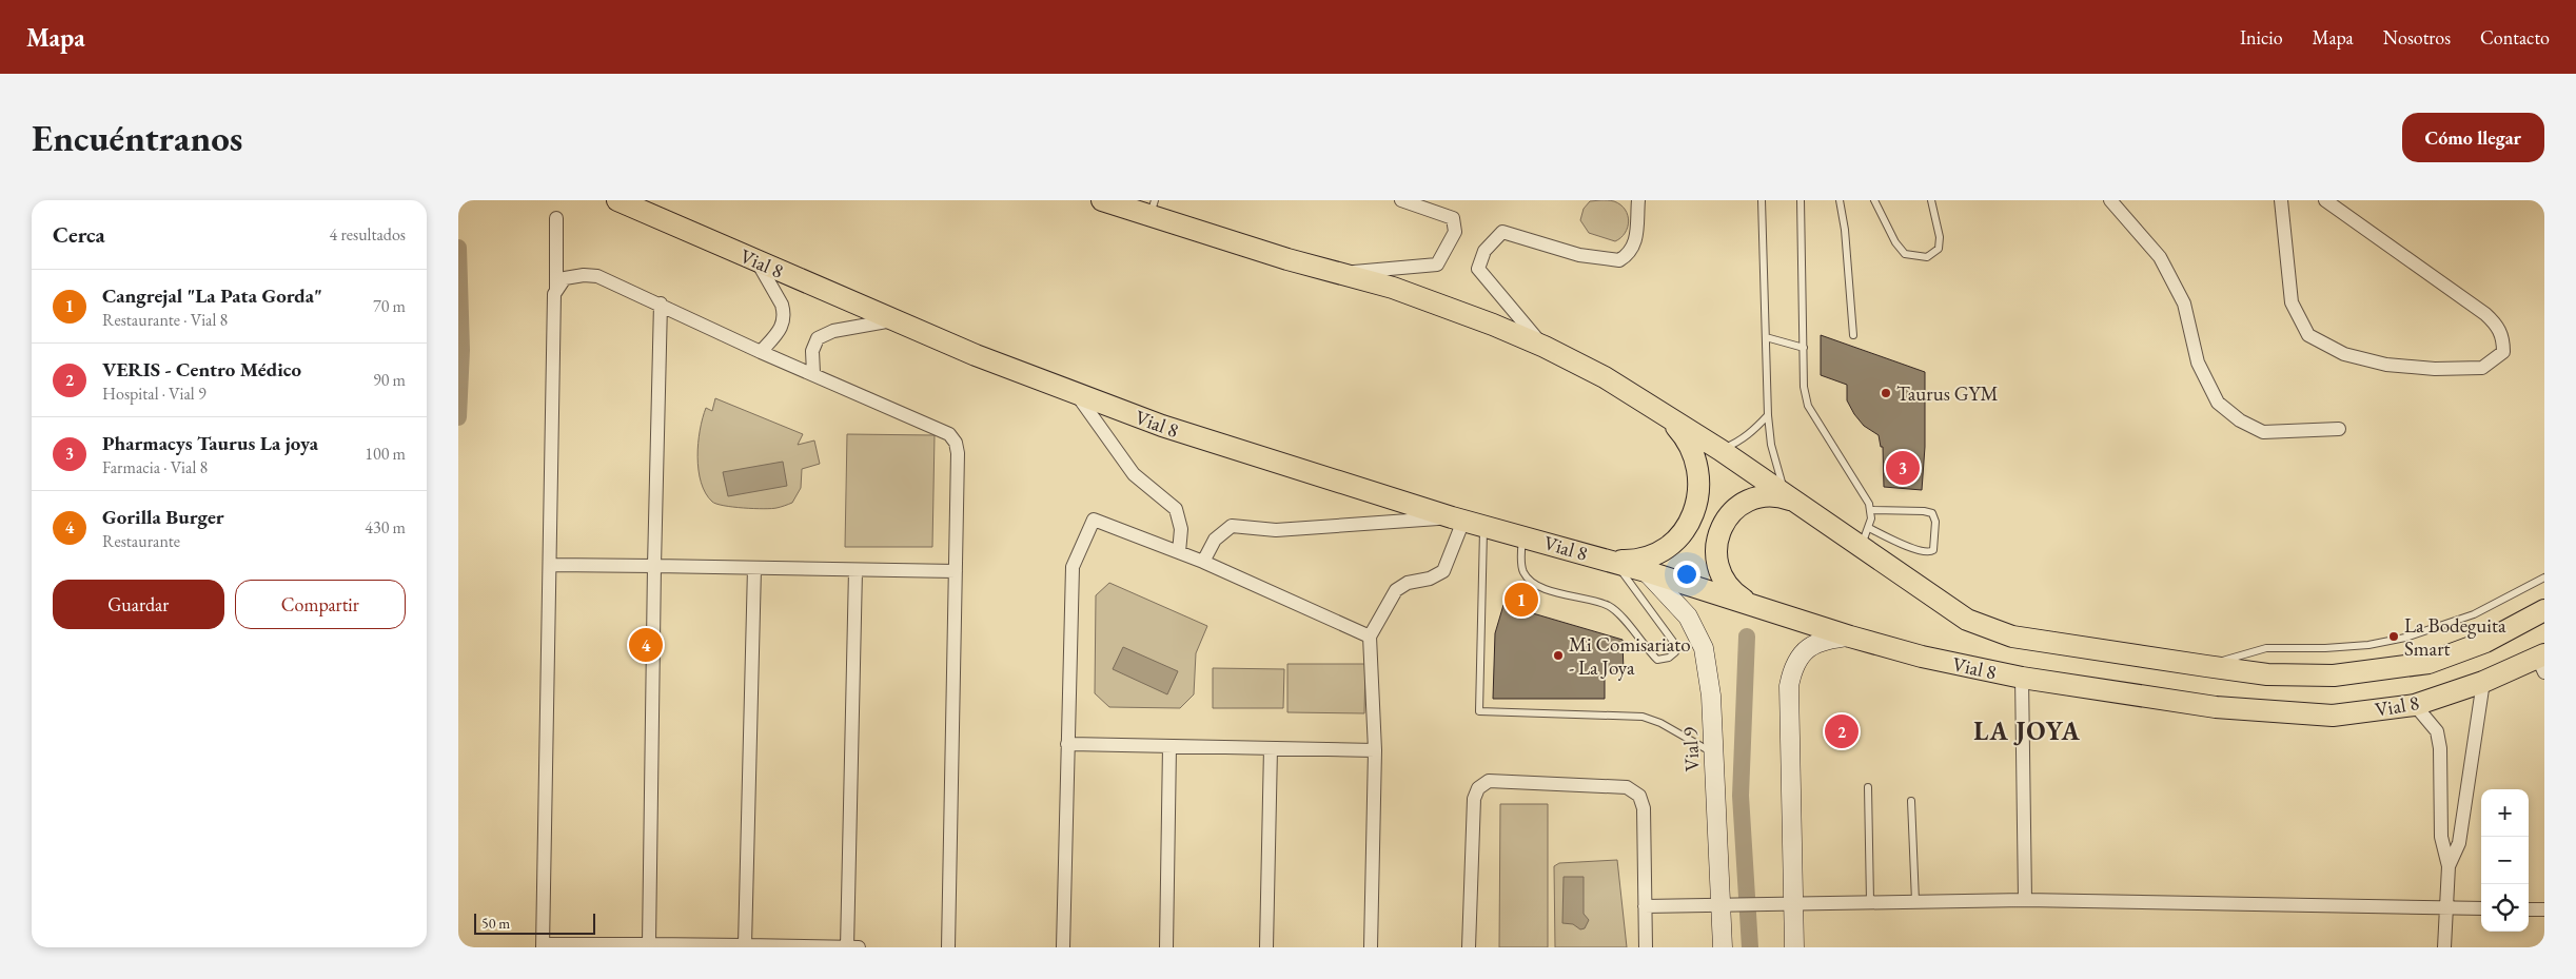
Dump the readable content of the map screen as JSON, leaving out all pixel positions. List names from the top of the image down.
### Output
{
  "streets": {
    "main road": ["Vial 8"],
    "street": ["Vial 9"]
  },
  "crossings": [
    ["Vial 8", "Vial 9"]
  ],
  "districts": ["LA JOYA"],
  "places": ["Taurus GYM", "La Bodeguita Smart", "Mi Comisariato - La Joya"],
  "scale_bar": "50 m",
  "page": {
    "header": "Mapa",
    "nav": [
      "Inicio",
      "Mapa",
      "Nosotros",
      "Contacto"
    ],
    "buttons": [
      "Cómo llegar",
      ["Guardar", "Compartir"]
    ],
    "title": "Encuéntranos",
    "heading": ["Cerca", "4 resultados"],
    "list": [
      {
        "mark": "1",
        "name": "Cangrejal \"La Pata Gorda\"",
        "note": "Restaurante · Vial 8",
        "value": "70 m"
      },
      {
        "mark": "2",
        "name": "VERIS - Centro Médico",
        "note": "Hospital · Vial 9",
        "value": "90 m"
      },
      {
        "mark": "3",
        "name": "Pharmacys Taurus La joya",
        "note": "Farmacia · Vial 8",
        "value": "100 m"
      },
      {
        "mark": "4",
        "name": "Gorilla Burger",
        "note": "Restaurante",
        "value": "430 m"
      }
    ],
    "pins": [
      "3",
      "1",
      "4",
      "2"
    ],
    "map_buttons": ["+", "−"],
    "scale": "50 m"
  }
}
